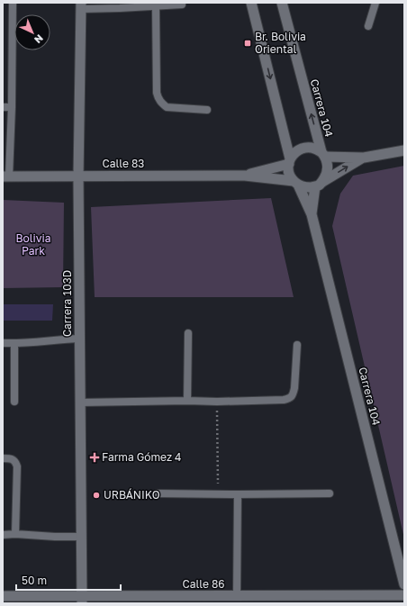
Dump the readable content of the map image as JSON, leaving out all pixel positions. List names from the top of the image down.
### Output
{
  "streets": {
    "street": [
      "Carrera 104",
      "Calle 83",
      "Carrera 103D",
      "Calle 86"
    ]
  },
  "crossings": [
    ["Carrera 104", "Calle 83"],
    ["Calle 83", "Carrera 103D"],
    ["Carrera 103D", "Calle 86"]
  ],
  "parks": ["Bolivia Park"],
  "places": {
    "transit": ["Br. Bolivia Oriental"],
    "health": ["Farma Gómez 4"],
    "other": ["URBÁNIKO"]
  },
  "scale_bar": "50 m",
  "north": "bottom right"
}
